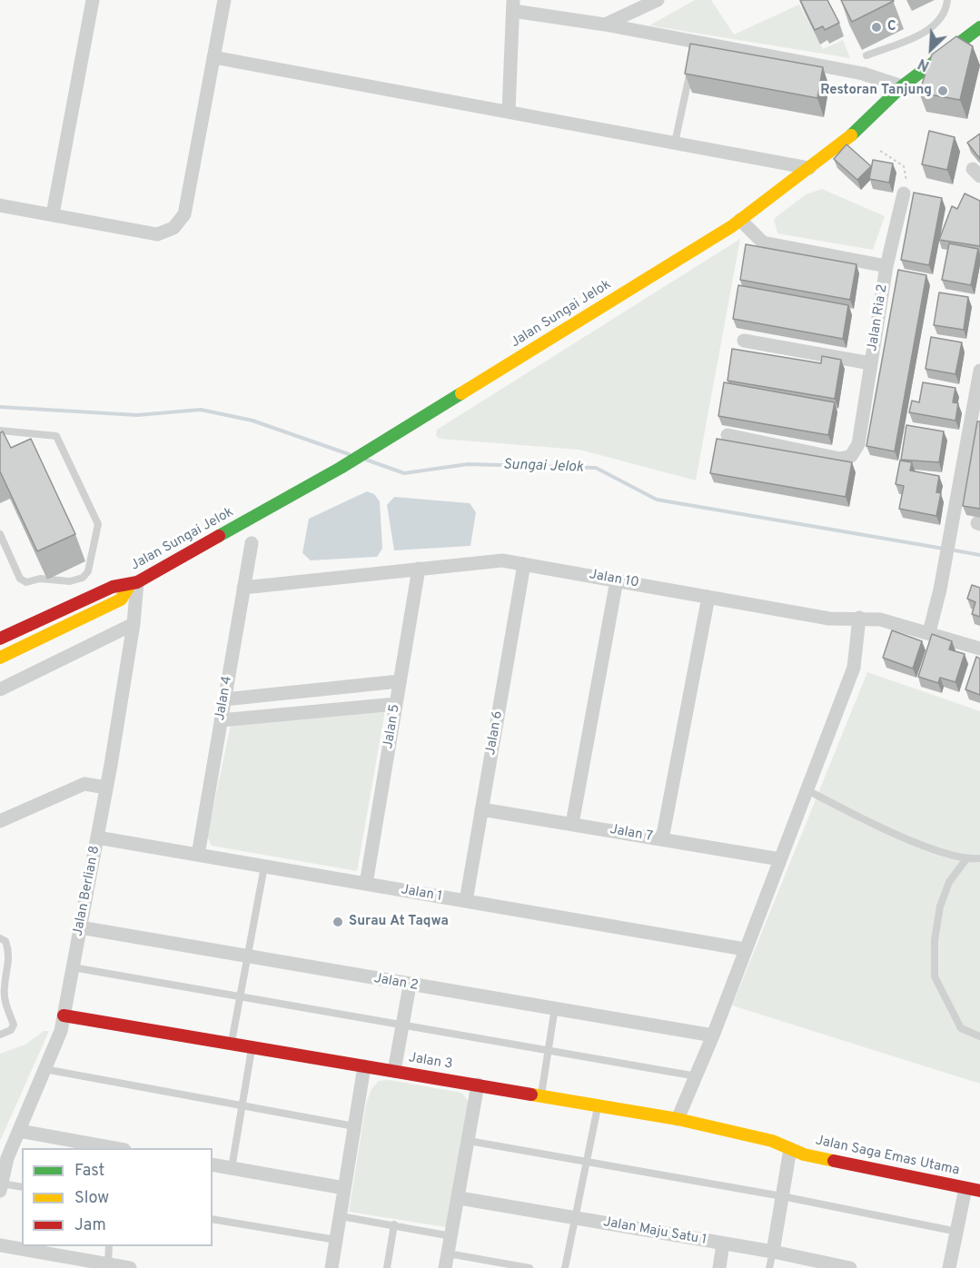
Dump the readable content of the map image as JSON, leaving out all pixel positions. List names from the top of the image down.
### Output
{
  "streets": {
    "street": [
      "Jalan Sungai Jelok",
      "Jalan Ria 2",
      "Jalan 10",
      "Jalan 4",
      "Jalan 5",
      "Jalan 6",
      "Jalan 7",
      "Jalan Berlian 8",
      "Jalan 1",
      "Jalan 2",
      "Jalan 3",
      "Jalan Saga Emas Utama",
      "Jalan Maju Satu 1"
    ]
  },
  "crossings": [
    ["Jalan Sungai Jelok", "Jalan Berlian 8"],
    ["Jalan 10", "Jalan 4"],
    ["Jalan 10", "Jalan 5"],
    ["Jalan 10", "Jalan 6"],
    ["Jalan 4", "Jalan 1"],
    ["Jalan 5", "Jalan 1"],
    ["Jalan 6", "Jalan 7"],
    ["Jalan 6", "Jalan 1"],
    ["Jalan Berlian 8", "Jalan 1"],
    ["Jalan Berlian 8", "Jalan 2"],
    ["Jalan Berlian 8", "Jalan 3"],
    ["Jalan 3", "Jalan Saga Emas Utama"]
  ],
  "water": ["Sungai Jelok"],
  "places": ["C", "Restoran Tanjung", "Surau At Taqwa"],
  "legend": ["Fast", "Slow", "Jam"],
  "north": "bottom left"
}
